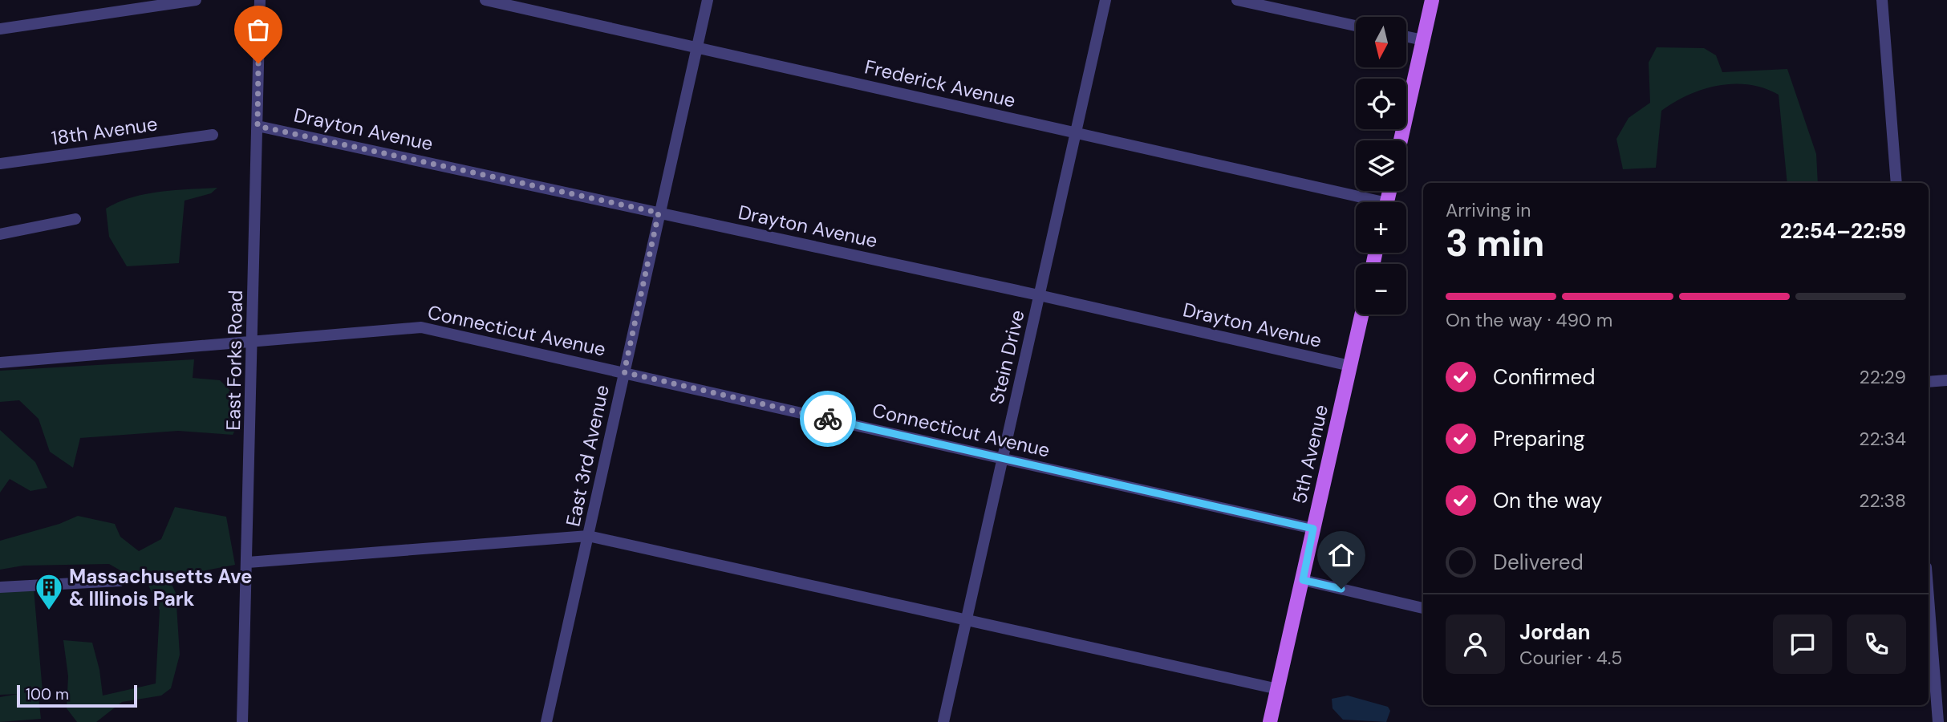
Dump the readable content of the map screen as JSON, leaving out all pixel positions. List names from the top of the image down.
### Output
{
  "streets": {
    "main road": ["5th Avenue"],
    "street": [
      "Frederick Avenue",
      "Drayton Avenue",
      "18th Avenue",
      "Connecticut Avenue",
      "Stein Drive",
      "East Forks Road",
      "East 3rd Avenue"
    ]
  },
  "crossings": [
    ["Frederick Avenue", "Stein Drive"],
    ["Frederick Avenue", "East 3rd Avenue"],
    ["Drayton Avenue", "Stein Drive"],
    ["Drayton Avenue", "East Forks Road"],
    ["Drayton Avenue", "5th Avenue"],
    ["Drayton Avenue", "East 3rd Avenue"],
    ["Connecticut Avenue", "Stein Drive"],
    ["Connecticut Avenue", "East Forks Road"],
    ["Connecticut Avenue", "5th Avenue"],
    ["Connecticut Avenue", "East 3rd Avenue"]
  ],
  "places": {
    "building": ["Massachusetts Ave & Illinois Park"]
  },
  "scale_bar": "100 m",
  "north": "bottom",
  "page": {
    "map_buttons": ["+", "−"],
    "heading": ["3 min", "Arriving in", "22:54–22:59"],
    "panel": ["Jordan", "Courier · 4.5"],
    "bar": "On the way · 490 m",
    "list": [
      ["Confirmed", "22:29"],
      ["Preparing", "22:34"],
      ["On the way", "22:38"],
      "Delivered"
    ],
    "scale": "100 m"
  }
}
